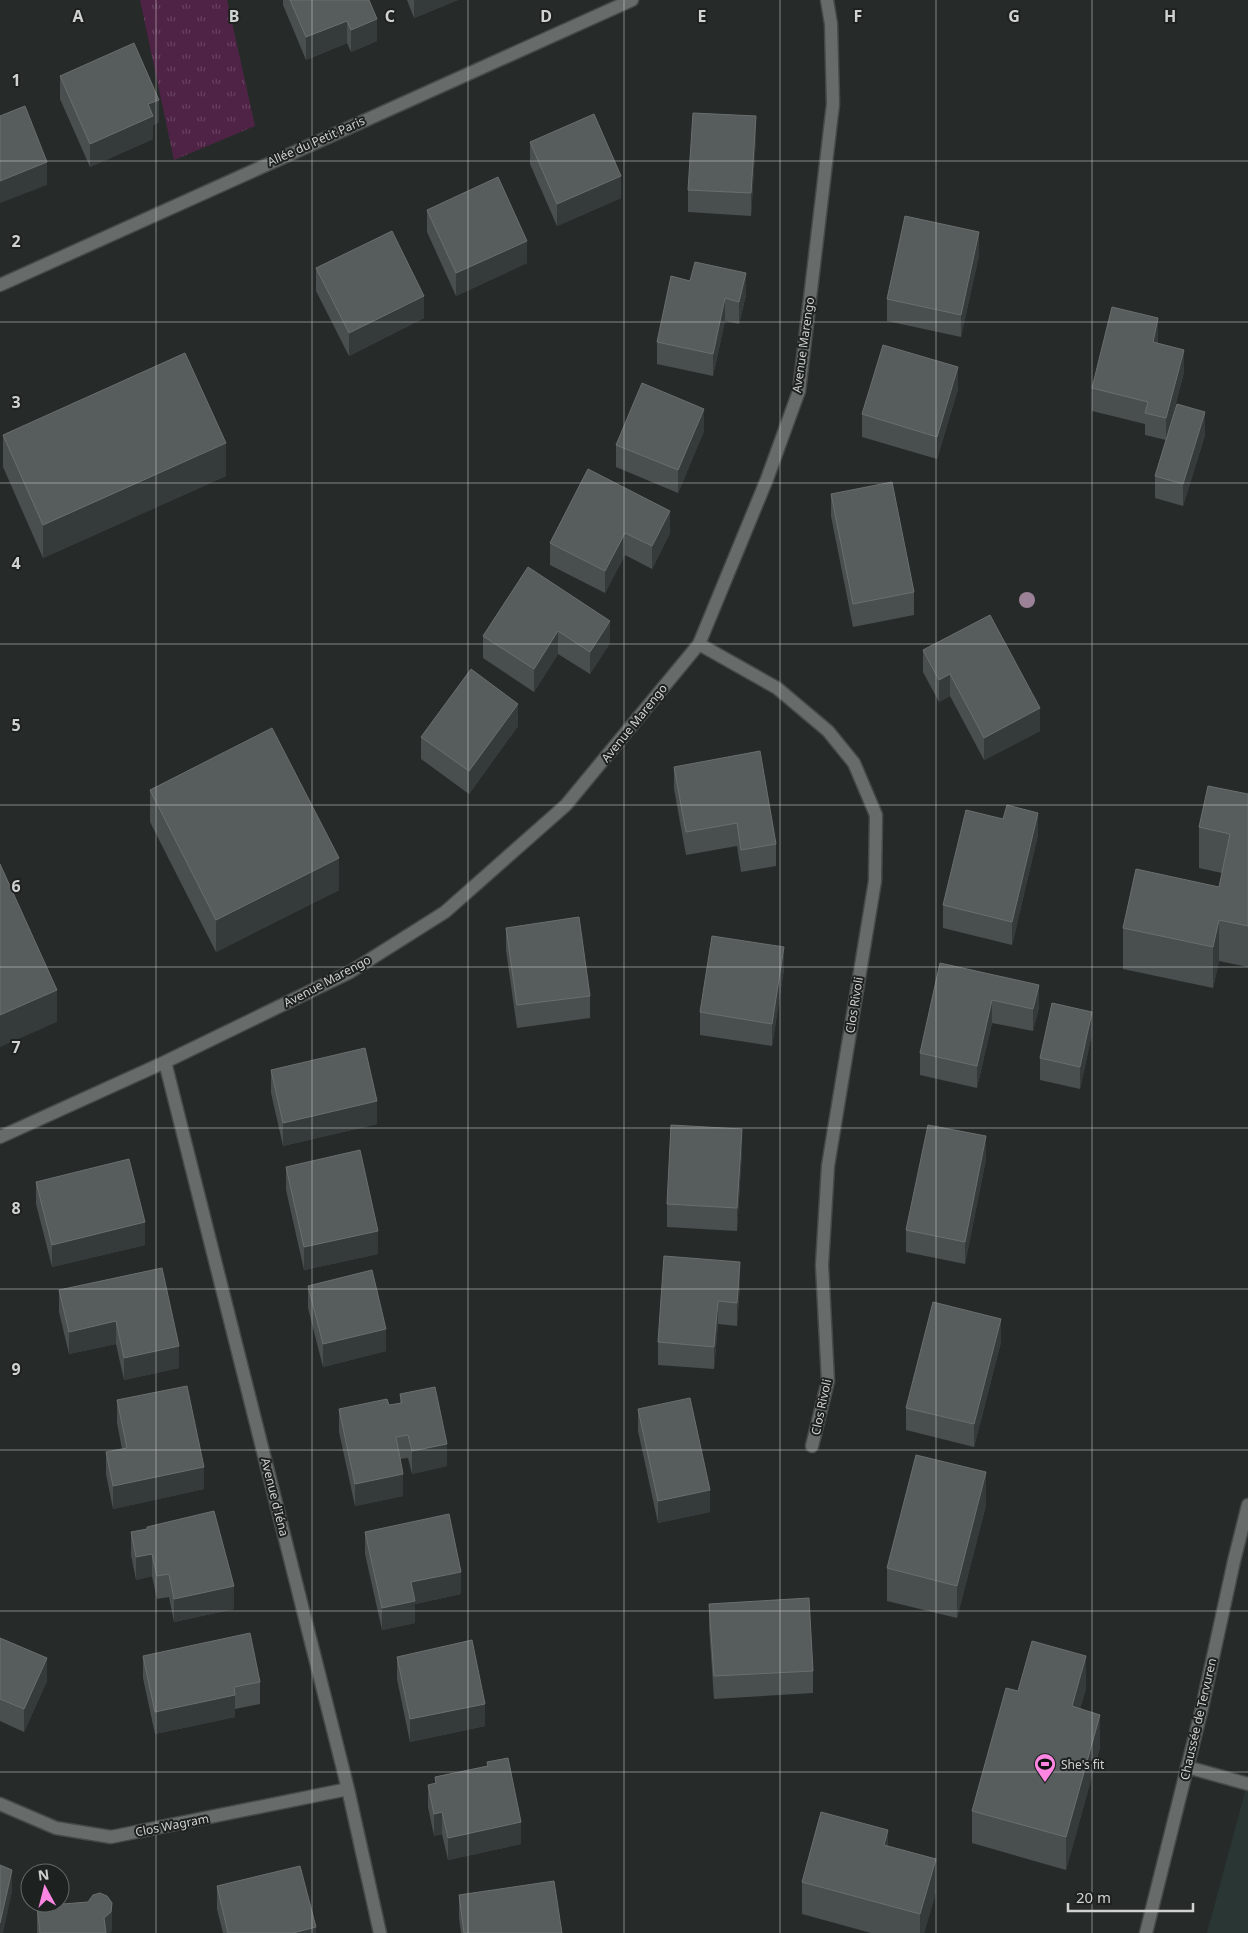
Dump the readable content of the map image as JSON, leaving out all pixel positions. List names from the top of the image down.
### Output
{
  "streets": {
    "street": [
      "Allée du Petit Paris",
      "Avenue Marengo",
      "Clos Rivoli",
      "Avenue d'Iéna",
      "Chaussée de Tervuren",
      "Clos Wagram"
    ]
  },
  "crossings": [
    ["Avenue Marengo", "Clos Rivoli"],
    ["Avenue Marengo", "Avenue d'Iéna"],
    ["Avenue d'Iéna", "Clos Wagram"]
  ],
  "places": {
    "sports": ["She's fit"]
  },
  "scale_bar": "20 m",
  "north": "top",
  "grid": {
    "columns": [
      "A",
      "B",
      "C",
      "D",
      "E",
      "F",
      "G",
      "H"
    ],
    "rows": [
      "1",
      "2",
      "3",
      "4",
      "5",
      "6",
      "7",
      "8",
      "9"
    ]
  }
}
